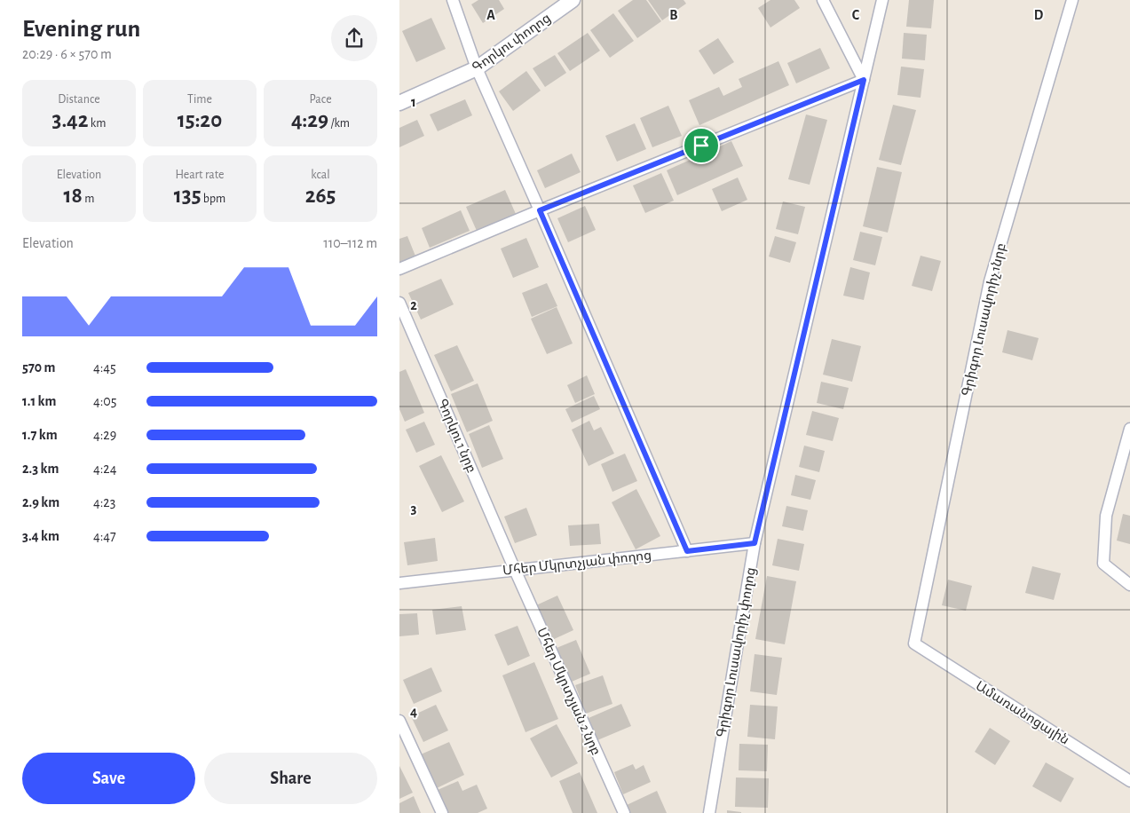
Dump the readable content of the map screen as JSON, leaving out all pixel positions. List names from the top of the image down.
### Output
{
  "streets": {
    "street": [
      "Գորկու փողոց",
      "Գրիգոր Լուսավորիչ 1նրբ",
      "Գորկու 1 նրբ",
      "Մհեր Մկրտչյան փողոց",
      "Գրիգոր Լուսավորիչ փողոց",
      "Մհեր Մկրտչյան 2 նրբ",
      "Ամառանոցային"
    ]
  },
  "crossings": [
    ["Գրիգոր Լուսավորիչ 1նրբ", "Ամառանոցային"],
    ["Գորկու 1 նրբ", "Մհեր Մկրտչյան փողոց"],
    ["Գորկու 1 նրբ", "Մհեր Մկրտչյան 2 նրբ"],
    ["Մհեր Մկրտչյան փողոց", "Գրիգոր Լուսավորիչ փողոց"],
    ["Մհեր Մկրտչյան փողոց", "Մհեր Մկրտչյան 2 նրբ"]
  ],
  "page": {
    "heading": ["Evening run", "20:29 · 6 × 570 m"],
    "stats": [
      ["Distance", "3.42 km"],
      ["Time", "15:20"],
      ["Pace", "4:29 /km"],
      ["Elevation", "18 m"],
      ["Heart rate", "135 bpm"],
      ["kcal", "265"]
    ],
    "chart": ["Elevation", "110–112 m"],
    "list": [
      {
        "name": "570 m",
        "note": "4:45"
      },
      {
        "name": "1.1 km",
        "note": "4:05"
      },
      {
        "name": "1.7 km",
        "note": "4:29"
      },
      {
        "name": "2.3 km",
        "note": "4:24"
      },
      {
        "name": "2.9 km",
        "note": "4:23"
      },
      {
        "name": "3.4 km",
        "note": "4:47"
      }
    ],
    "buttons": ["Save", "Share"]
  },
  "grid": {
    "columns": [
      "A",
      "B",
      "C",
      "D"
    ],
    "rows": [
      "1",
      "2",
      "3",
      "4"
    ]
  }
}
